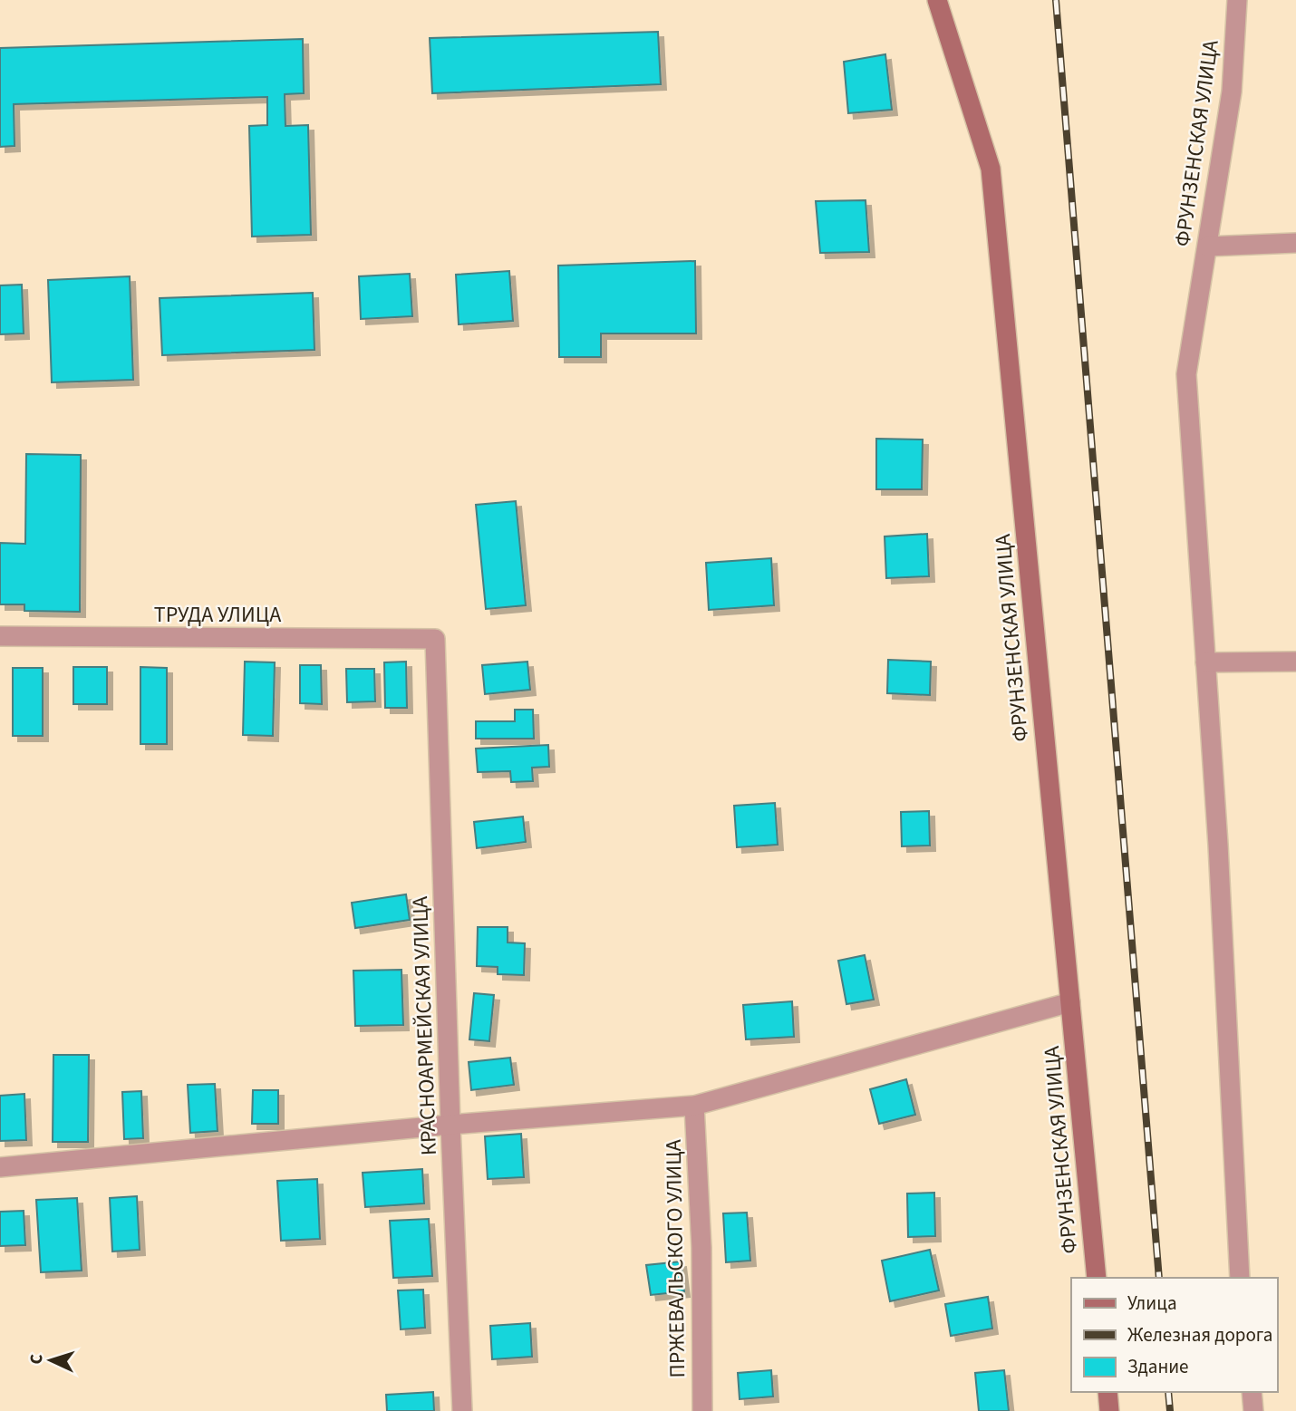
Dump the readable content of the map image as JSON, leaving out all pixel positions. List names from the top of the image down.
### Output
{
  "streets": {
    "street": [
      "ФРУНЗЕНСКАЯ УЛИЦА",
      "ТРУДА УЛИЦА",
      "КРАСНОАРМЕЙСКАЯ УЛИЦА",
      "ПРЖЕВАЛЬСКОГО УЛИЦА"
    ]
  },
  "crossings": [
    ["ТРУДА УЛИЦА", "КРАСНОАРМЕЙСКАЯ УЛИЦА"]
  ],
  "legend": ["Улица", "Железная дорога", "Здание"],
  "north": "left"
}
